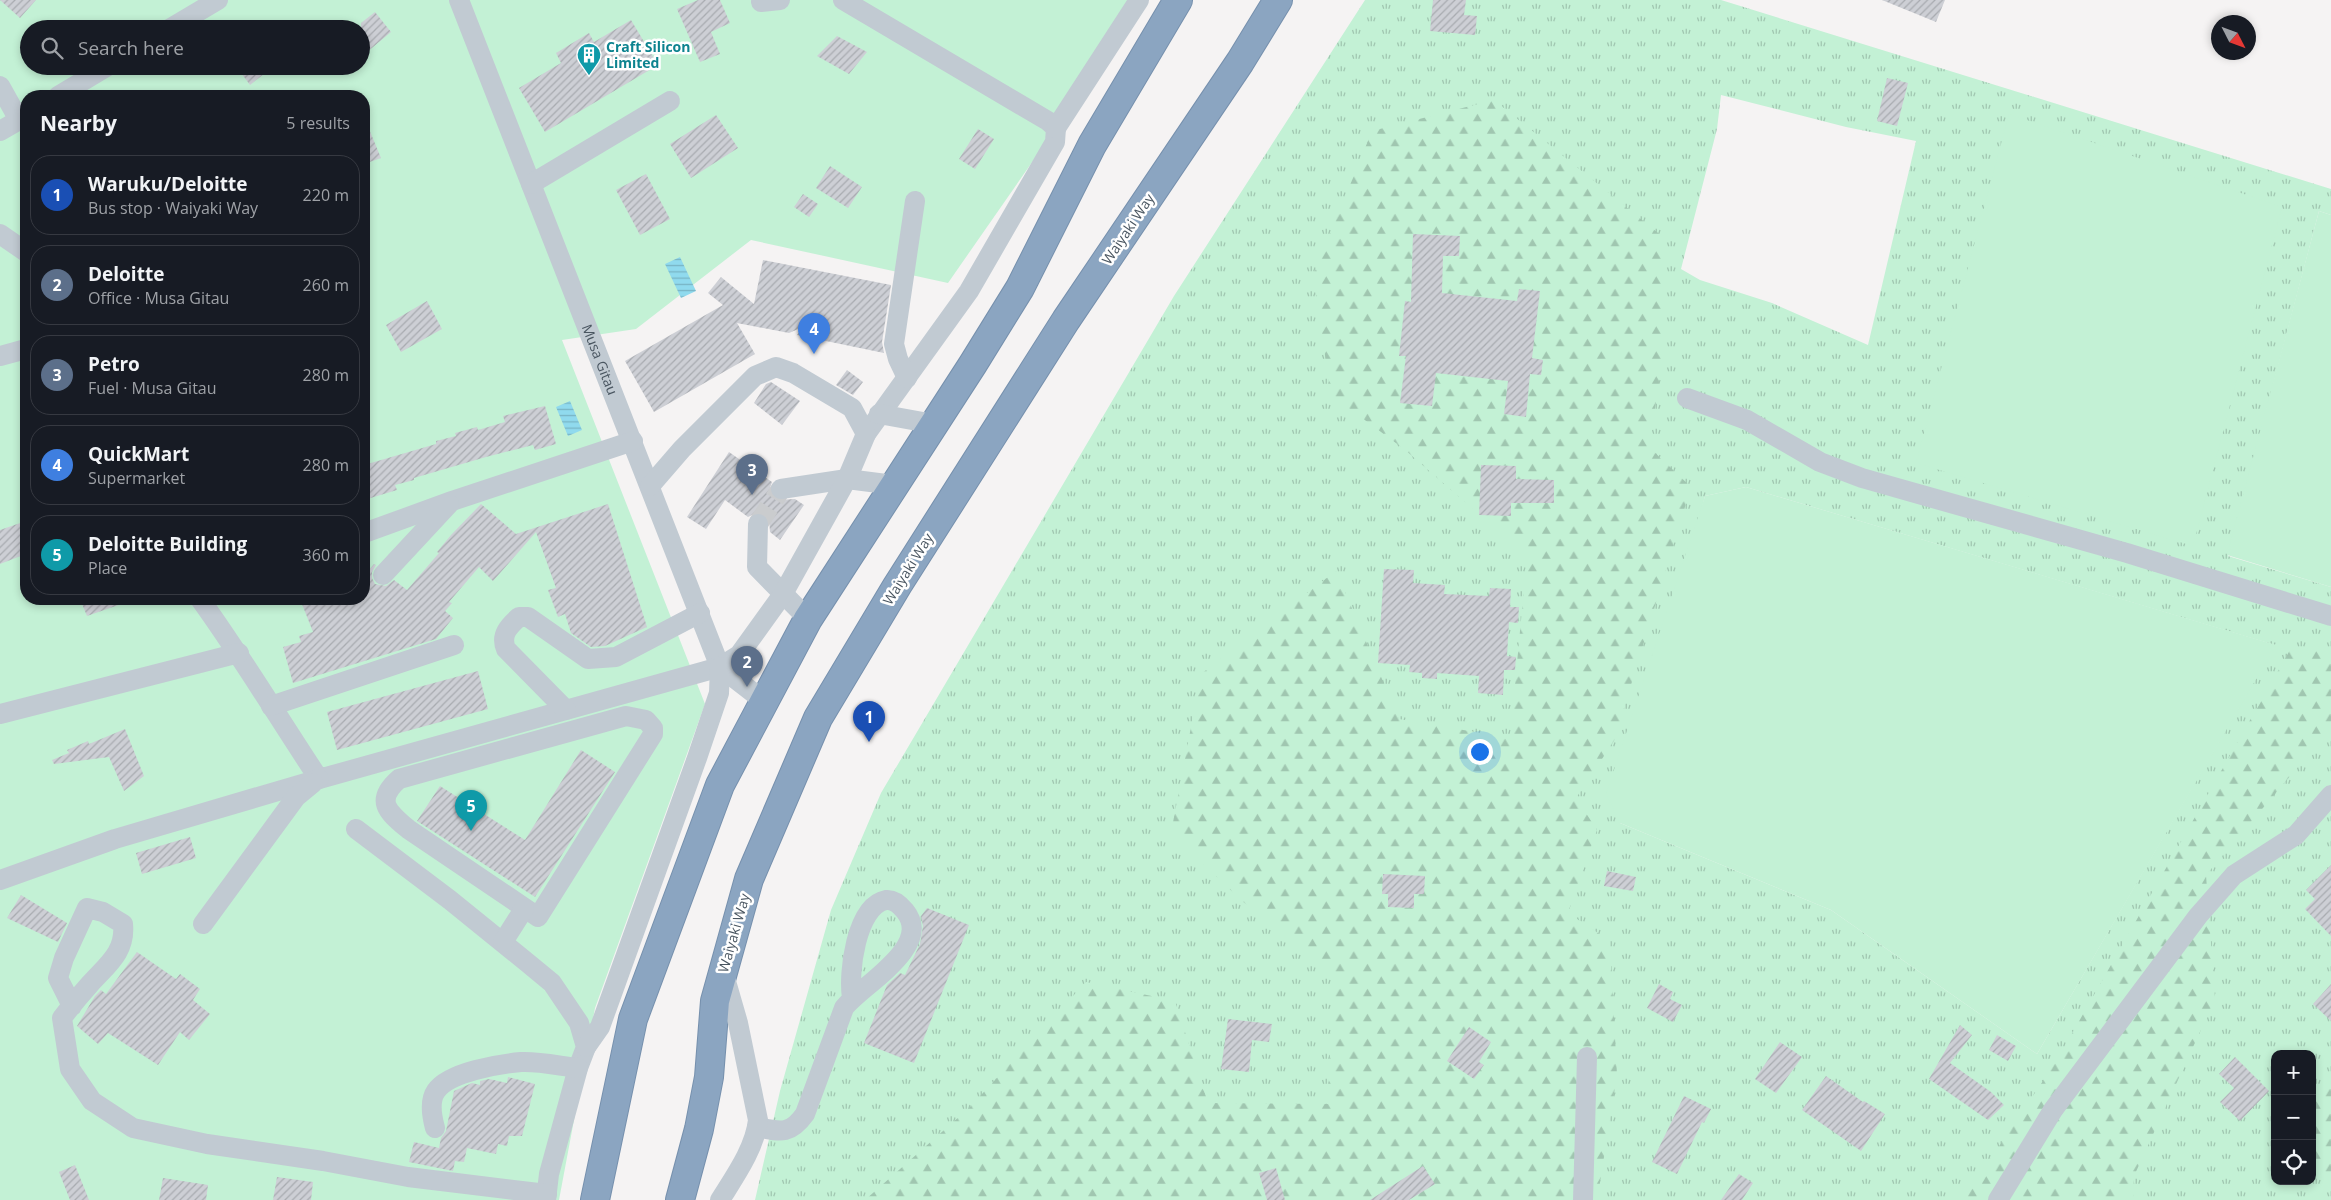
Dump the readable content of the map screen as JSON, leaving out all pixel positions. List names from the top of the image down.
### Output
{
  "streets": {
    "highway": ["Waiyaki Way"],
    "street": ["Musa Gitau"]
  },
  "places": {
    "building": ["Craft Silicon Limited"]
  },
  "north": "bottom right",
  "page": {
    "search": "Search here",
    "heading": ["Nearby", "5 results"],
    "list": [
      {
        "mark": "1",
        "name": "Waruku/Deloitte",
        "note": "Bus stop · Waiyaki Way",
        "value": "220 m"
      },
      {
        "mark": "2",
        "name": "Deloitte",
        "note": "Office · Musa Gitau",
        "value": "260 m"
      },
      {
        "mark": "3",
        "name": "Petro",
        "note": "Fuel · Musa Gitau",
        "value": "280 m"
      },
      {
        "mark": "4",
        "name": "QuickMart",
        "note": "Supermarket",
        "value": "280 m"
      },
      {
        "mark": "5",
        "name": "Deloitte Building",
        "note": "Place",
        "value": "360 m"
      }
    ],
    "pins": [
      "4",
      "3",
      "2",
      "1",
      "5"
    ],
    "map_buttons": ["+", "−"]
  }
}
